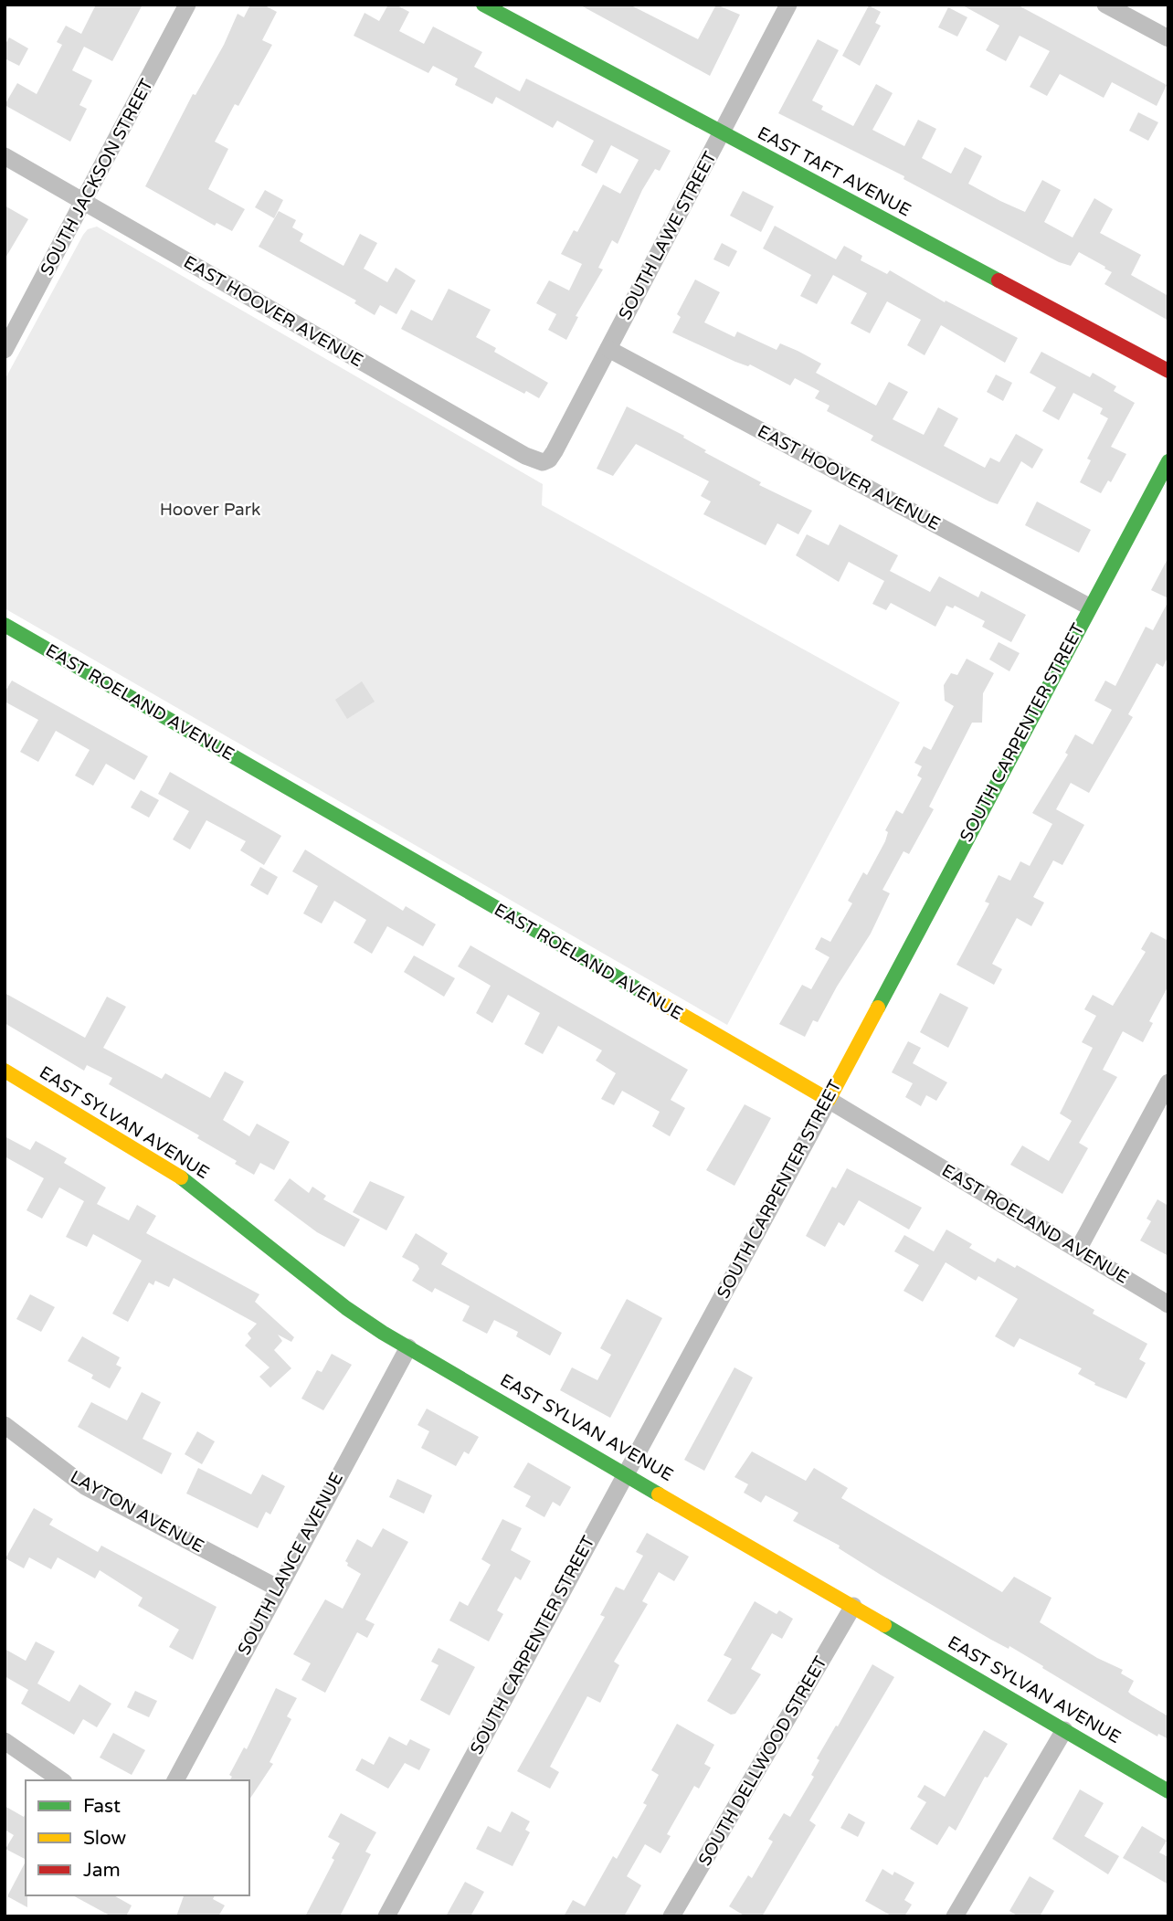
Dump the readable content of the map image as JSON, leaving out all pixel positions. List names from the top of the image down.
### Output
{
  "streets": {
    "street": [
      "EAST TAFT AVENUE",
      "SOUTH JACKSON STREET",
      "SOUTH LAWE STREET",
      "EAST HOOVER AVENUE",
      "EAST ROELAND AVENUE",
      "SOUTH CARPENTER STREET",
      "EAST SYLVAN AVENUE",
      "LAYTON AVENUE",
      "SOUTH LANCE AVENUE",
      "SOUTH DELLWOOD STREET"
    ]
  },
  "crossings": [
    ["EAST TAFT AVENUE", "SOUTH LAWE STREET"],
    ["SOUTH JACKSON STREET", "EAST HOOVER AVENUE"],
    ["SOUTH LAWE STREET", "EAST HOOVER AVENUE"],
    ["EAST HOOVER AVENUE", "SOUTH CARPENTER STREET"],
    ["EAST ROELAND AVENUE", "SOUTH CARPENTER STREET"],
    ["SOUTH CARPENTER STREET", "EAST SYLVAN AVENUE"],
    ["EAST SYLVAN AVENUE", "SOUTH LANCE AVENUE"],
    ["EAST SYLVAN AVENUE", "SOUTH DELLWOOD STREET"],
    ["LAYTON AVENUE", "SOUTH LANCE AVENUE"]
  ],
  "parks": ["Hoover Park"],
  "legend": ["Fast", "Slow", "Jam"]
}
